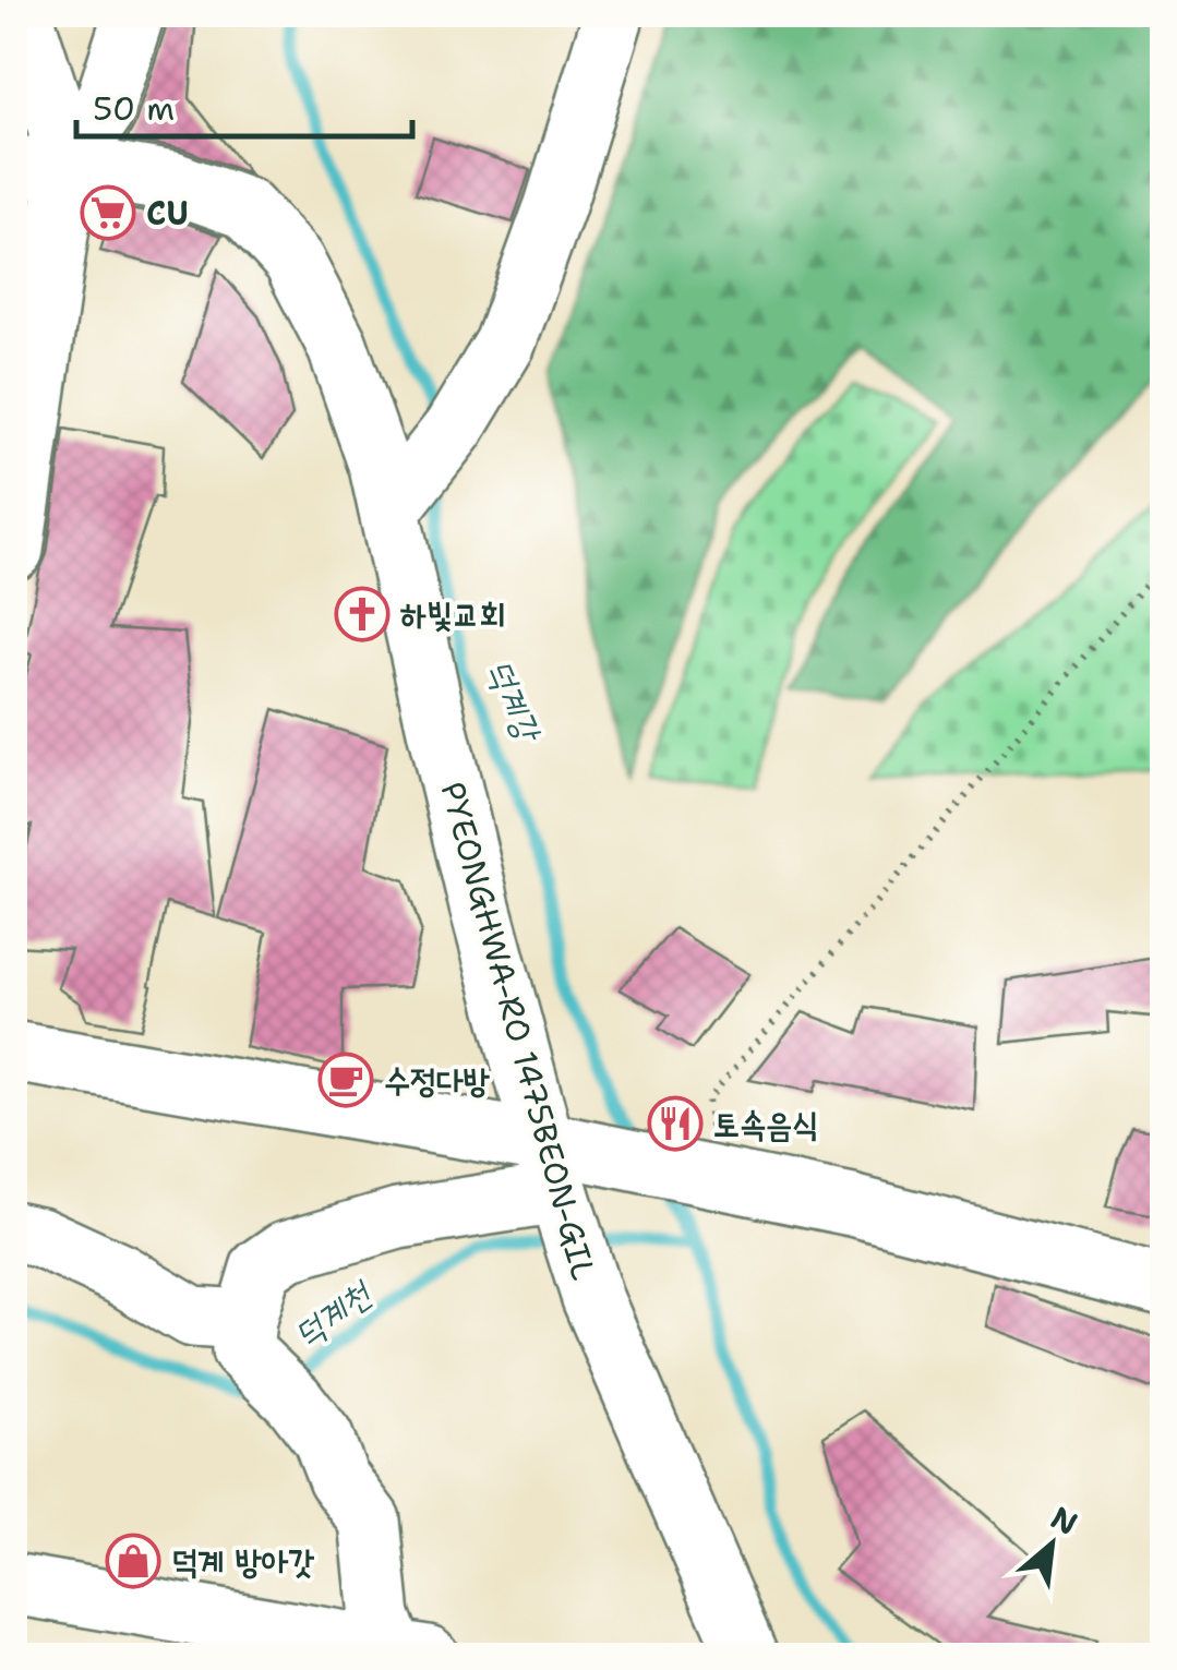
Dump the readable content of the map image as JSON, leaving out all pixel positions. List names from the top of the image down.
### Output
{
  "streets": {
    "street": ["PYEONGHWA-RO 1475BEON-GIL"]
  },
  "water": ["덕계강", "덕계천"],
  "places": {
    "supermarket": ["CU"],
    "church": ["하빛교회"],
    "cafe": ["수정다방"],
    "restaurant": ["토속음식"],
    "shop": ["덕계 방아갓"]
  },
  "scale_bar": "50 m",
  "north": "top right"
}
